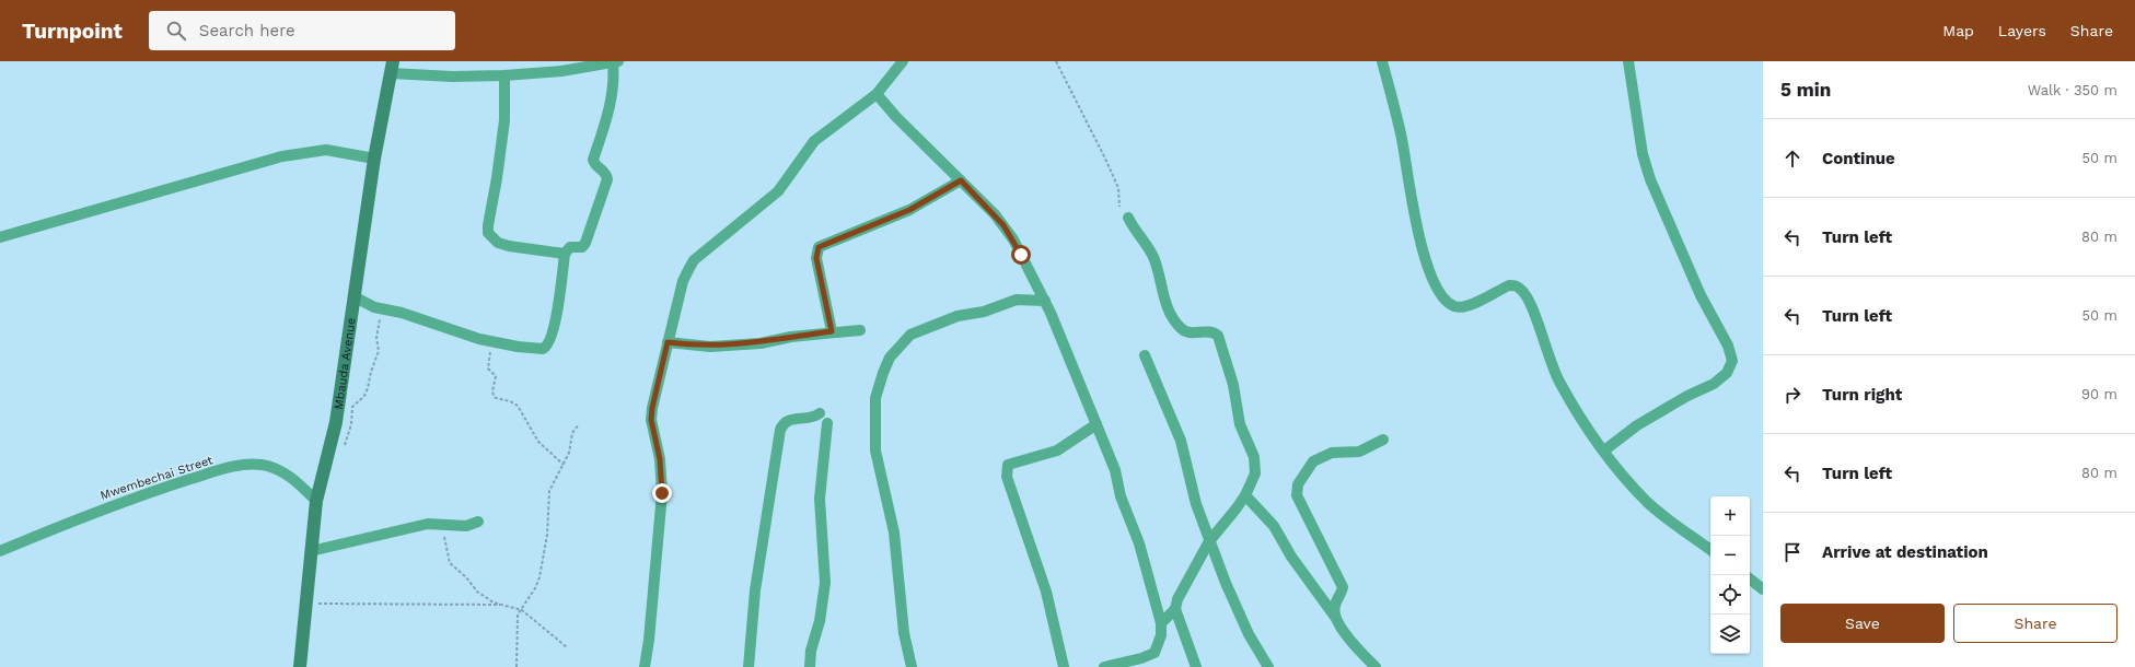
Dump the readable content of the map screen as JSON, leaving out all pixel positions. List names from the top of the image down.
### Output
{
  "streets": {
    "street": ["Mbauda Avenue", "Mwembechai Street"]
  },
  "crossings": [
    ["Mbauda Avenue", "Mwembechai Street"]
  ],
  "page": {
    "header": "Turnpoint",
    "search": "Search here",
    "nav": ["Map", "Layers", "Share"],
    "heading": ["5 min", "Walk · 350 m"],
    "list": [
      ["Continue", "50 m"],
      ["Turn left", "80 m"],
      ["Turn left", "50 m"],
      ["Turn right", "90 m"],
      ["Turn left", "80 m"],
      "Arrive at destination"
    ],
    "map_buttons": ["+", "−"],
    "buttons": ["Save", "Share"]
  }
}
